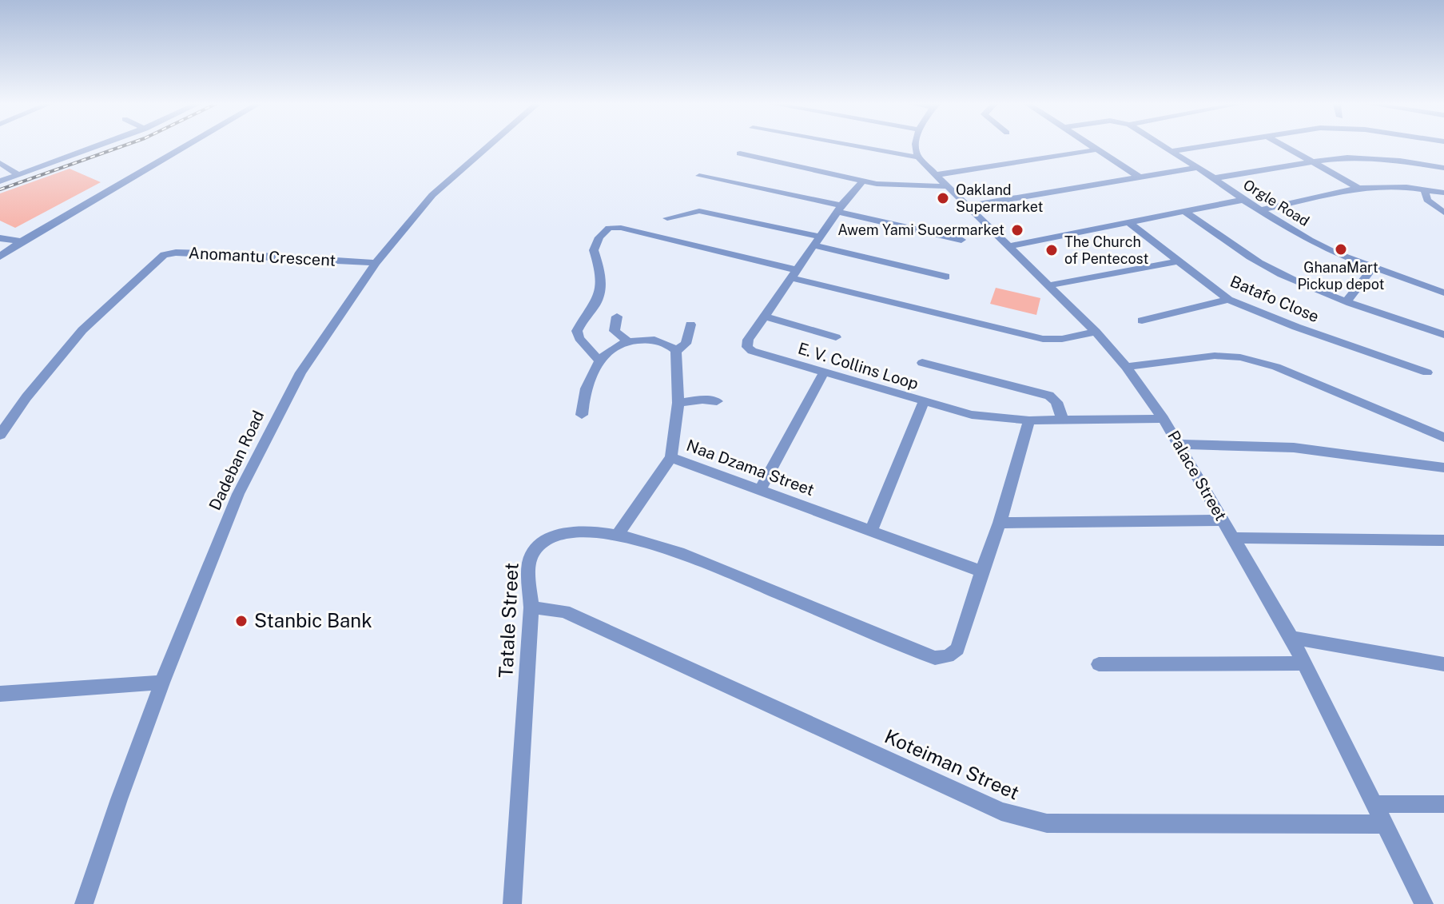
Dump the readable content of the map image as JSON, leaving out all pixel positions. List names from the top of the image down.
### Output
{
  "streets": {
    "street": [
      "Orgle Road",
      "Anomantu Crescent",
      "Batafo Close",
      "E. V. Collins Loop",
      "Dadeban Road",
      "Naa Dzama Street",
      "Palace Street",
      "Tatale Street",
      "Koteiman Street"
    ]
  },
  "crossings": [
    ["Anomantu Crescent", "Dadeban Road"],
    ["E. V. Collins Loop", "Palace Street"],
    ["Naa Dzama Street", "Tatale Street"],
    ["Palace Street", "Koteiman Street"],
    ["Tatale Street", "Koteiman Street"]
  ],
  "places": [
    "Oakland Supermarket",
    "Awem Yami Suoermarket",
    "GhanaMart Pickup depot",
    "The Church of Pentecost",
    "Stanbic Bank"
  ]
}
